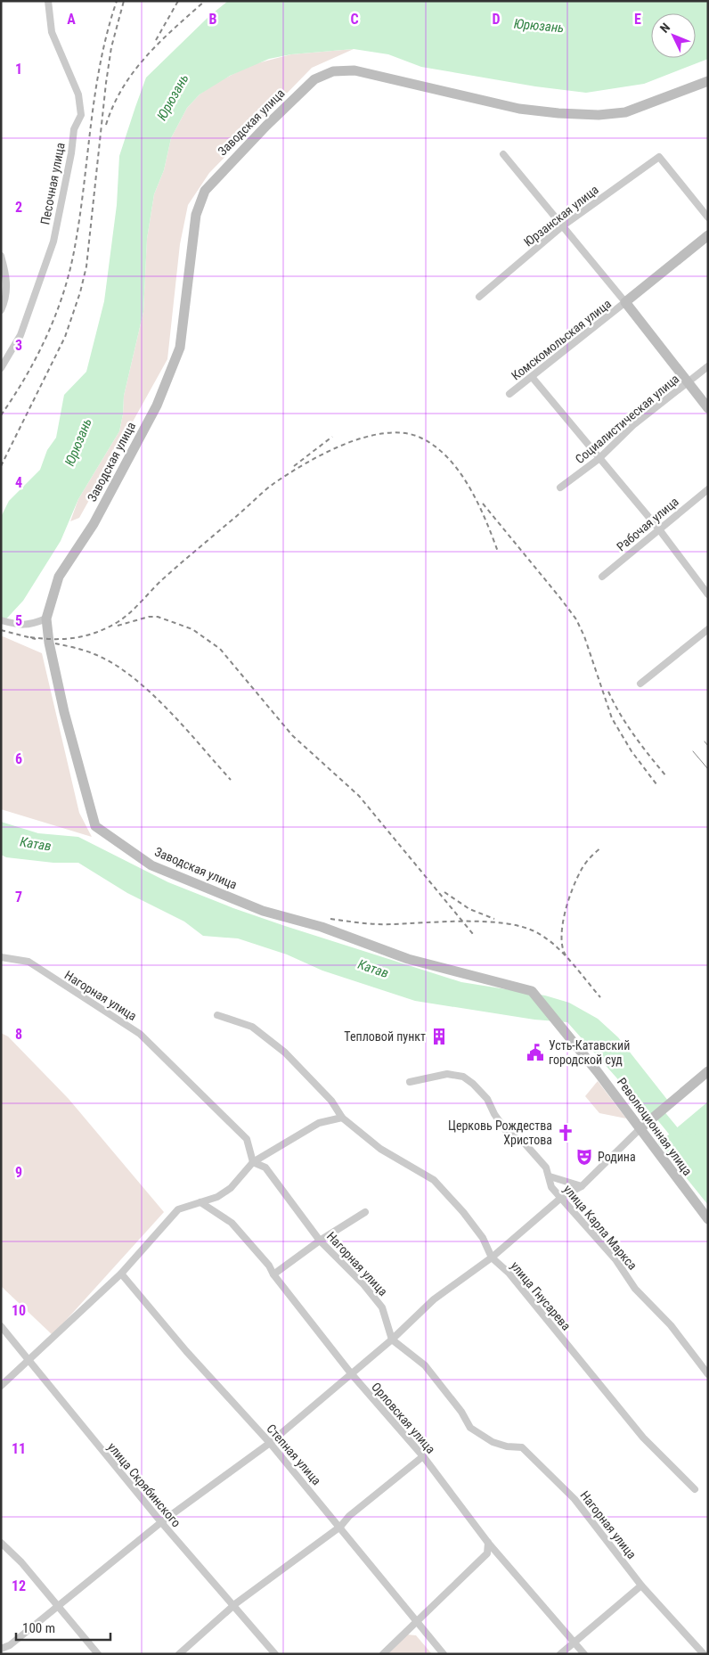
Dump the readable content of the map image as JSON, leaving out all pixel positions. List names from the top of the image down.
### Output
{
  "streets": {
    "street": [
      "Заводская улица",
      "Песочная улица",
      "Юрзанская улица",
      "Комскомольская улица",
      "Социалистическая улица",
      "Рабочая улица",
      "Нагорная улица",
      "Революционная улица",
      "улица Карла Маркса",
      "улица Гнусарева",
      "Орловская улица",
      "Степная улица",
      "улица Скрябинского"
    ]
  },
  "crossings": [
    ["Заводская улица", "Революционная улица"]
  ],
  "water": ["Юрюзань", "Катав"],
  "places": {
    "building": ["Тепловой пункт"],
    "public building": ["Усть-Катавский городской суд"],
    "church": ["Церковь Рождества Христова"],
    "theatre": ["Родина"]
  },
  "scale_bar": "100 m",
  "north": "top left",
  "grid": {
    "columns": [
      "A",
      "B",
      "C",
      "D",
      "E"
    ],
    "rows": [
      "1",
      "2",
      "3",
      "4",
      "5",
      "6",
      "7",
      "8",
      "9",
      "10",
      "11",
      "12"
    ]
  }
}
